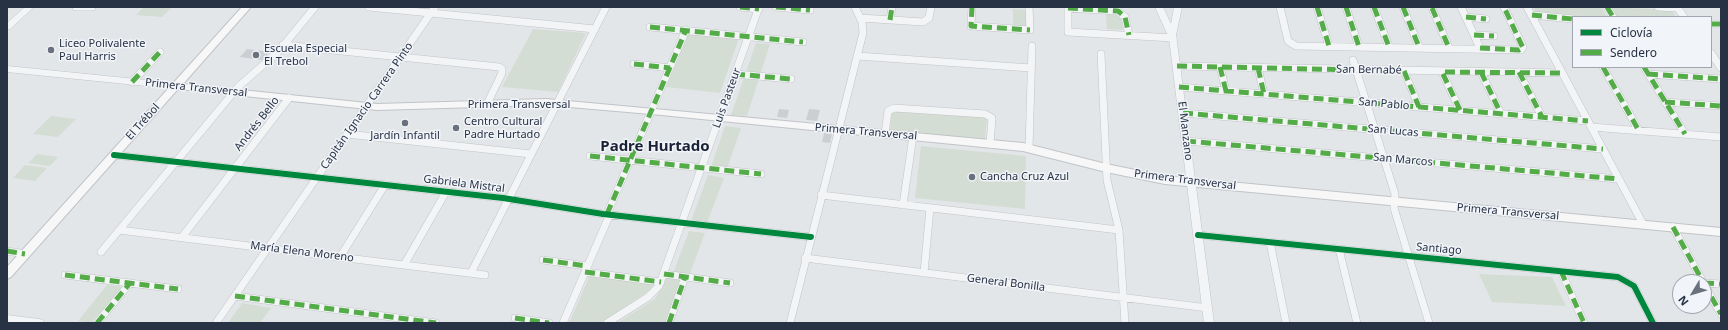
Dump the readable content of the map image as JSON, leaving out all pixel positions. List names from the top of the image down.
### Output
{
  "streets": {
    "main road": ["Primera Transversal", "El Trébol"],
    "street": [
      "San Bernabé",
      "Luis Pasteur",
      "San Pablo",
      "Capitán Ignacio Carrera Pinto",
      "Andrés Bello",
      "El Manzano",
      "San Lucas",
      "San Marcos",
      "Gabriela Mistral",
      "Santiago",
      "María Elena Moreno",
      "General Bonilla"
    ]
  },
  "crossings": [
    ["San Bernabé", "El Manzano"],
    ["Primera Transversal", "Luis Pasteur"],
    ["Primera Transversal", "Capitán Ignacio Carrera Pinto"],
    ["Primera Transversal", "El Trébol"],
    ["Primera Transversal", "Andrés Bello"],
    ["Primera Transversal", "El Manzano"],
    ["Luis Pasteur", "Gabriela Mistral"],
    ["San Pablo", "El Manzano"],
    ["Capitán Ignacio Carrera Pinto", "Gabriela Mistral"],
    ["Capitán Ignacio Carrera Pinto", "María Elena Moreno"],
    ["El Trébol", "Gabriela Mistral"],
    ["Andrés Bello", "Gabriela Mistral"],
    ["Andrés Bello", "María Elena Moreno"],
    ["El Manzano", "San Lucas"],
    ["El Manzano", "San Marcos"],
    ["El Manzano", "Santiago"],
    ["El Manzano", "General Bonilla"]
  ],
  "districts": ["Padre Hurtado"],
  "places": [
    "Liceo Polivalente Paul Harris",
    "Escuela Especial El Trebol",
    "Jardín Infantil",
    "Centro Cultural Padre Hurtado",
    "Cancha Cruz Azul"
  ],
  "legend": ["Ciclovía", "Sendero"],
  "north": "bottom left"
}
